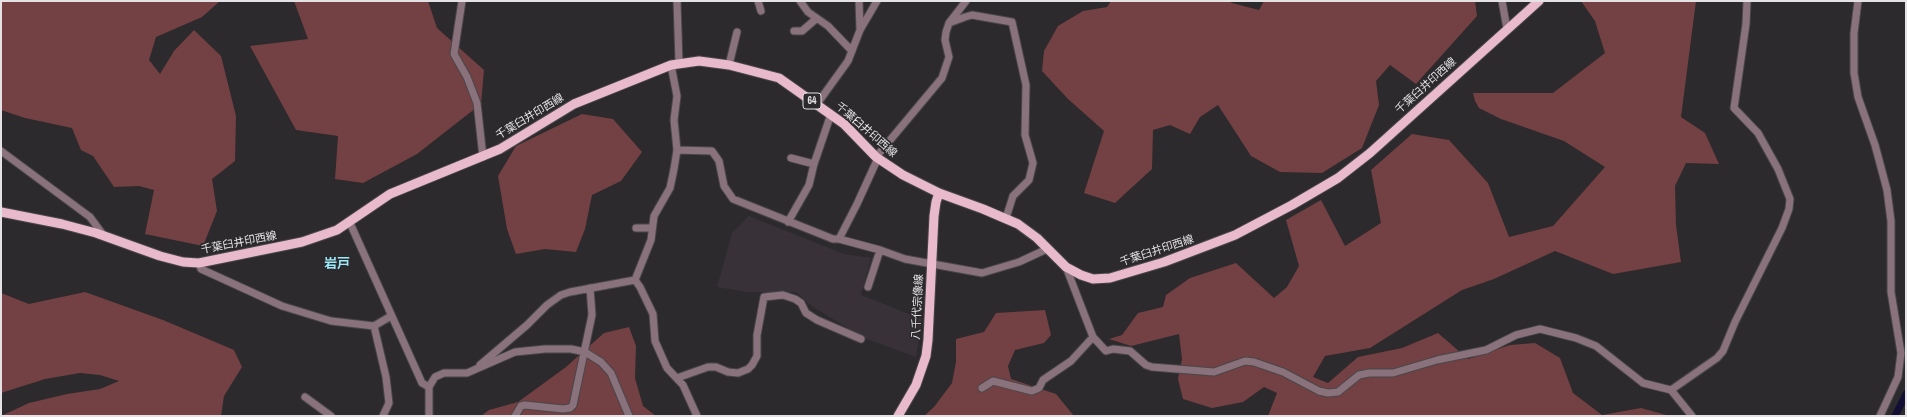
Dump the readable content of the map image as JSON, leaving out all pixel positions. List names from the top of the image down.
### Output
{
  "streets": {
    "main road": ["千葉臼井印西線", "64", "八千代宗像線"]
  },
  "crossings": [
    ["千葉臼井印西線", "八千代宗像線"]
  ],
  "districts": ["岩戸"]
}
